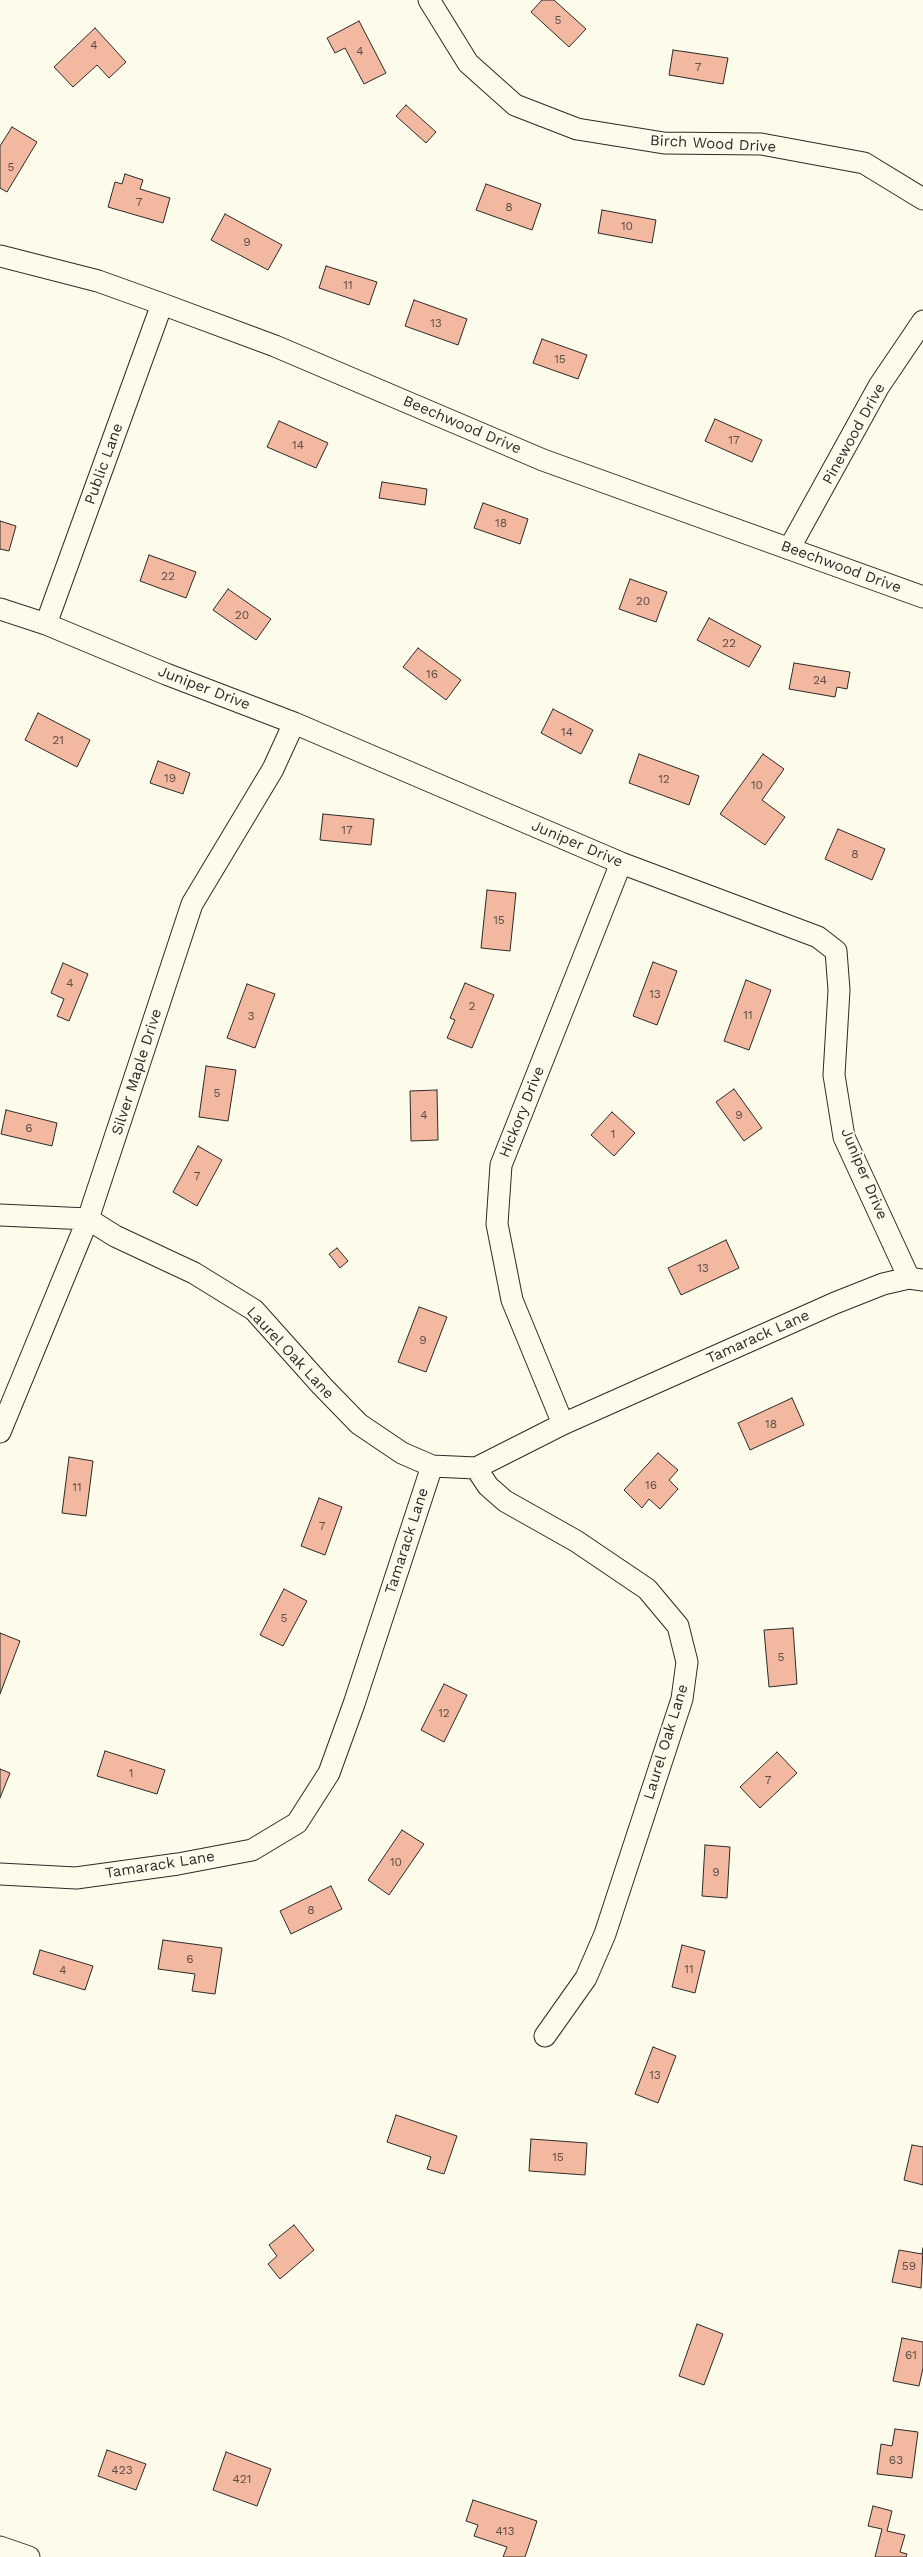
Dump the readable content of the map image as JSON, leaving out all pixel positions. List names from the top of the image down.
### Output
{
  "streets": {
    "street": [
      "Birch Wood Drive",
      "Beechwood Drive",
      "Pinewood Drive",
      "Public Lane",
      "Juniper Drive",
      "Silver Maple Drive",
      "Hickory Drive",
      "Tamarack Lane",
      "Laurel Oak Lane"
    ]
  },
  "crossings": [
    ["Beechwood Drive", "Pinewood Drive"],
    ["Beechwood Drive", "Public Lane"],
    ["Public Lane", "Juniper Drive"],
    ["Juniper Drive", "Silver Maple Drive"],
    ["Juniper Drive", "Hickory Drive"],
    ["Juniper Drive", "Tamarack Lane"],
    ["Silver Maple Drive", "Laurel Oak Lane"],
    ["Hickory Drive", "Tamarack Lane"],
    ["Tamarack Lane", "Laurel Oak Lane"]
  ],
  "house_numbers": [
    "5",
    "4",
    "4",
    "7",
    "5",
    "7",
    "8",
    "10",
    "9",
    "11",
    "13",
    "15",
    "17",
    "14",
    "18",
    "22",
    "20",
    "20",
    "22",
    "16",
    "24",
    "14",
    "21",
    "19",
    "12",
    "10",
    "17",
    "8",
    "15",
    "4",
    "13",
    "2",
    "11",
    "3",
    "5",
    "4",
    "9",
    "6",
    "1",
    "7",
    "13",
    "9",
    "18",
    "16",
    "11",
    "7",
    "5",
    "5",
    "12",
    "1",
    "7",
    "10",
    "9",
    "8",
    "6",
    "11",
    "4",
    "13",
    "15",
    "59",
    "61",
    "63",
    "423",
    "421",
    "413"
  ]
}
